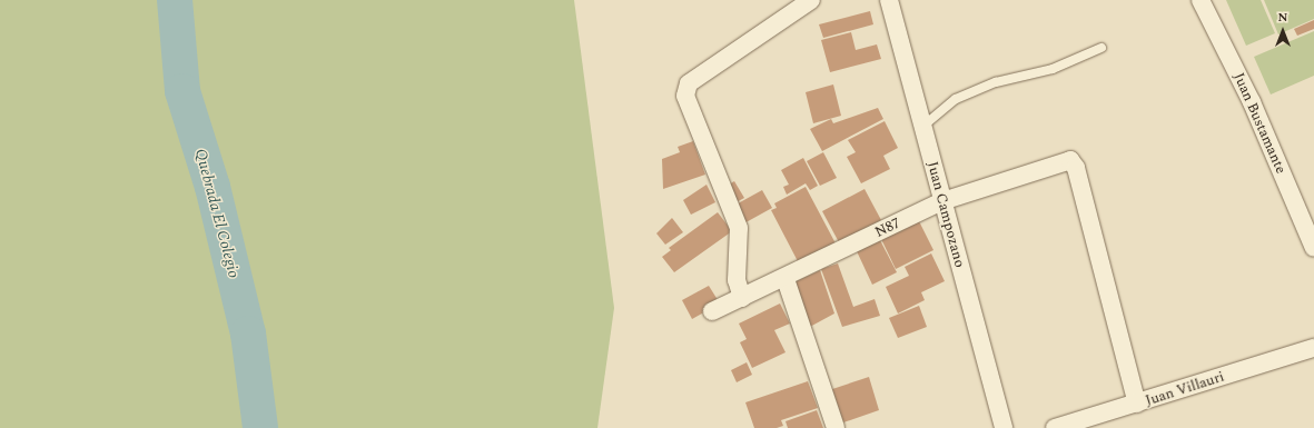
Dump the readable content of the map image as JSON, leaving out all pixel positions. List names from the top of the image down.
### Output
{
  "streets": {
    "street": [
      "Juan Bustamante",
      "Juan Campozano",
      "N87",
      "Juan Villauri"
    ]
  },
  "crossings": [
    ["Juan Campozano", "N87"],
    ["N87", "Juan Villauri"]
  ],
  "water": ["Quebrada El Colegio"],
  "north": "top"
}
